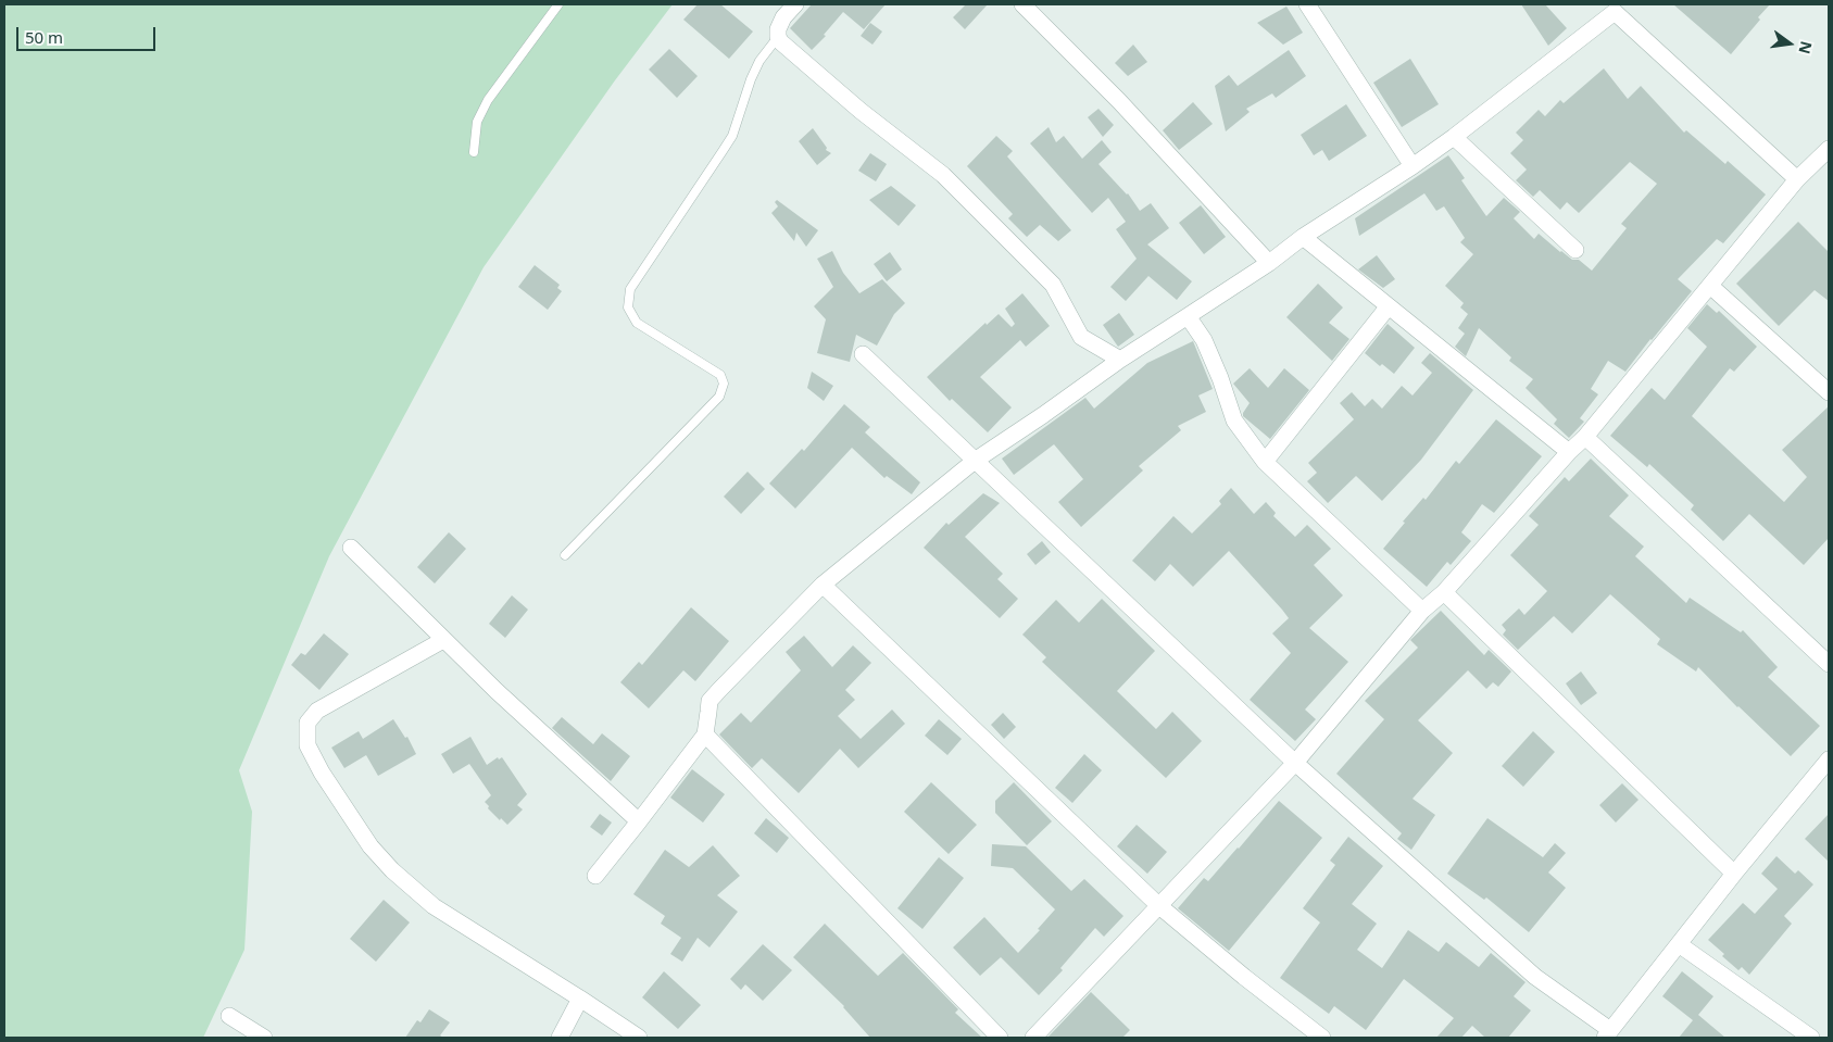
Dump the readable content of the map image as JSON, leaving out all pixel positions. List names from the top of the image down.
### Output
{
  "scale_bar": "50 m",
  "north": "right"
}
